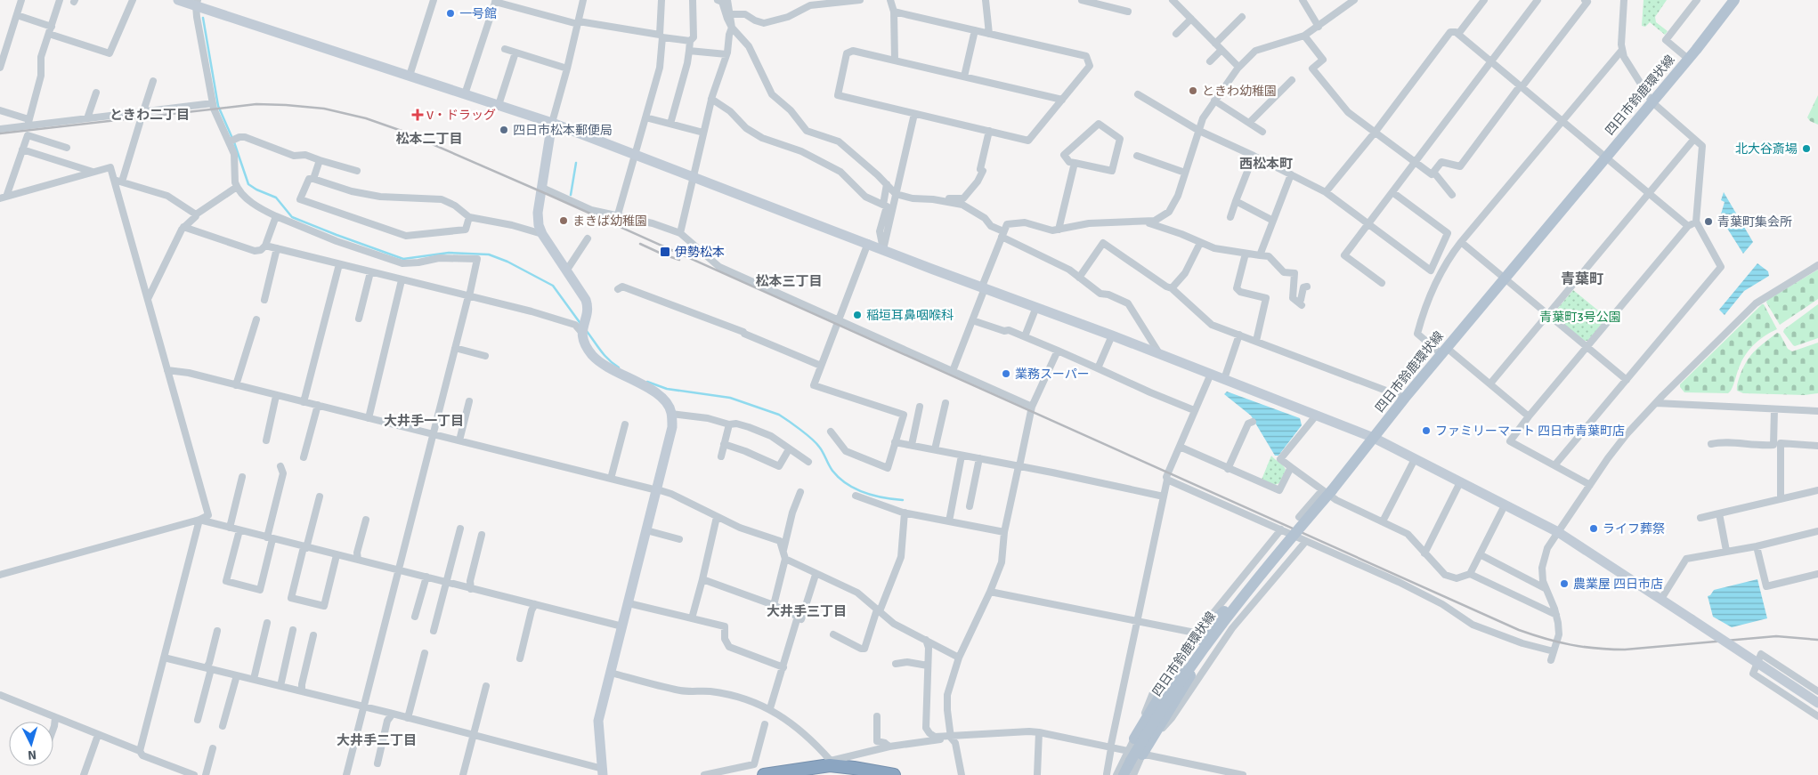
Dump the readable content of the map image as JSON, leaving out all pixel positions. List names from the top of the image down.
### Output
{
  "streets": {
    "main road": ["四日市鈴鹿環状線"]
  },
  "districts": [
    "ときわ二丁目",
    "松本二丁目",
    "西松本町",
    "青葉町",
    "松本三丁目",
    "大井手一丁目",
    "大井手三丁目",
    "大井手二丁目"
  ],
  "parks": ["青葉町3号公園"],
  "places": {
    "other": [
      "一号館",
      "ときわ幼稚園",
      "四日市松本郵便局",
      "北大谷斎場",
      "まきば幼稚園",
      "青葉町集会所",
      "稲垣耳鼻咽喉科",
      "業務スーパー",
      "ファミリーマート 四日市青葉町店",
      "ライフ葬祭",
      "農業屋 四日市店"
    ],
    "health": ["V・ドラッグ"],
    "transit": ["伊勢松本"]
  },
  "north": "bottom"
}
